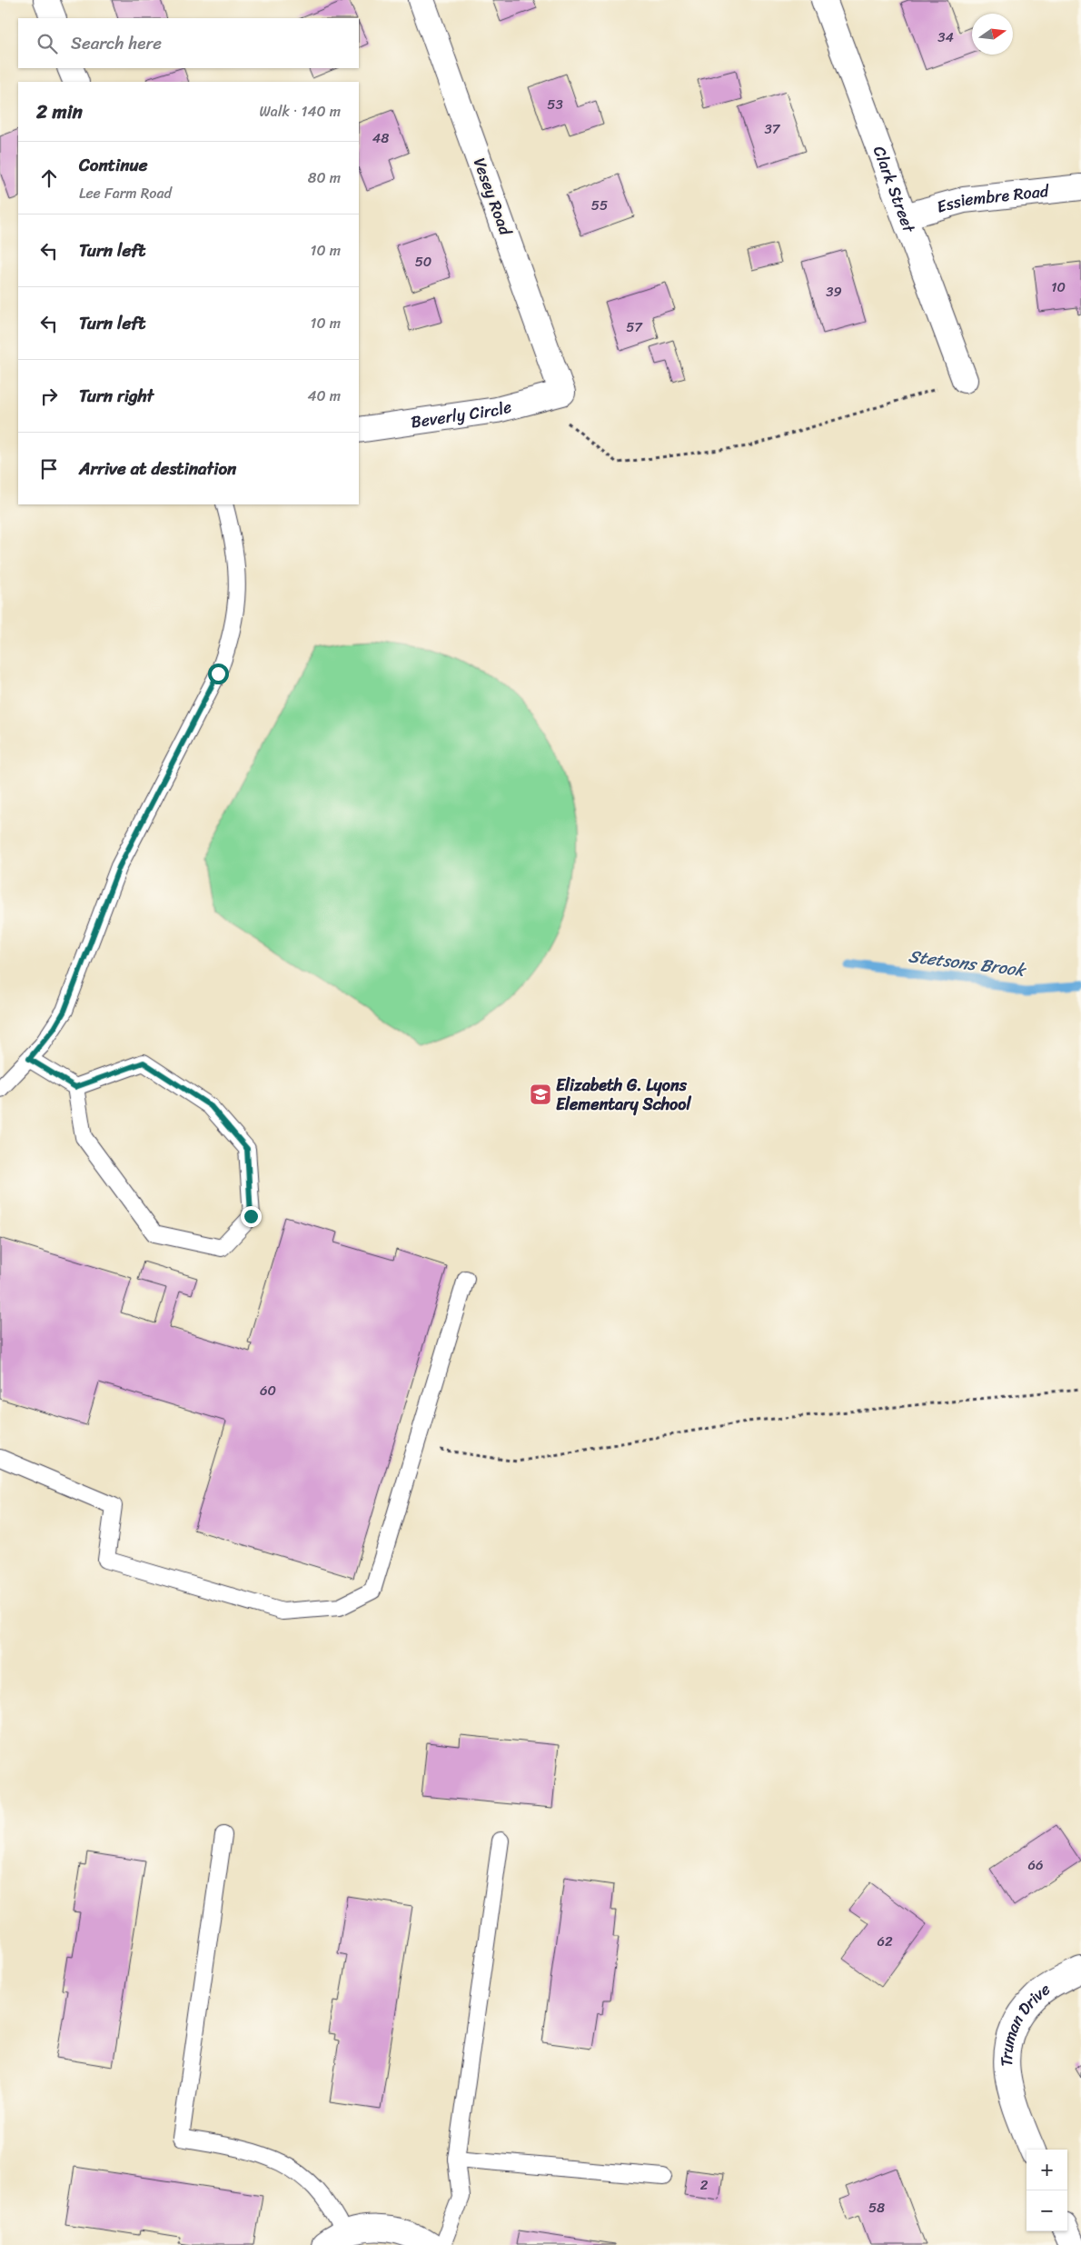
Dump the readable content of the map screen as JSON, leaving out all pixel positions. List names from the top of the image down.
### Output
{
  "streets": {
    "street": [
      "Clark Street",
      "Vesey Road",
      "Essiembre Road",
      "Beverly Circle",
      "Truman Drive"
    ]
  },
  "crossings": [
    ["Clark Street", "Essiembre Road"],
    ["Vesey Road", "Beverly Circle"]
  ],
  "water": ["Stetsons Brook"],
  "places": {
    "school or university": ["Elizabeth G. Lyons Elementary School"]
  },
  "house_numbers": [
    "34",
    "53",
    "37",
    "48",
    "55",
    "50",
    "10",
    "39",
    "57",
    "60",
    "66",
    "62",
    "2",
    "58"
  ],
  "north": "right",
  "page": {
    "search": "Search here",
    "heading": ["2 min", "Walk · 140 m"],
    "list": [
      ["Continue", "Lee Farm Road", "80 m"],
      ["Turn left", "10 m"],
      ["Turn left", "10 m"],
      ["Turn right", "40 m"],
      "Arrive at destination"
    ],
    "map_buttons": ["+", "−"]
  }
}
